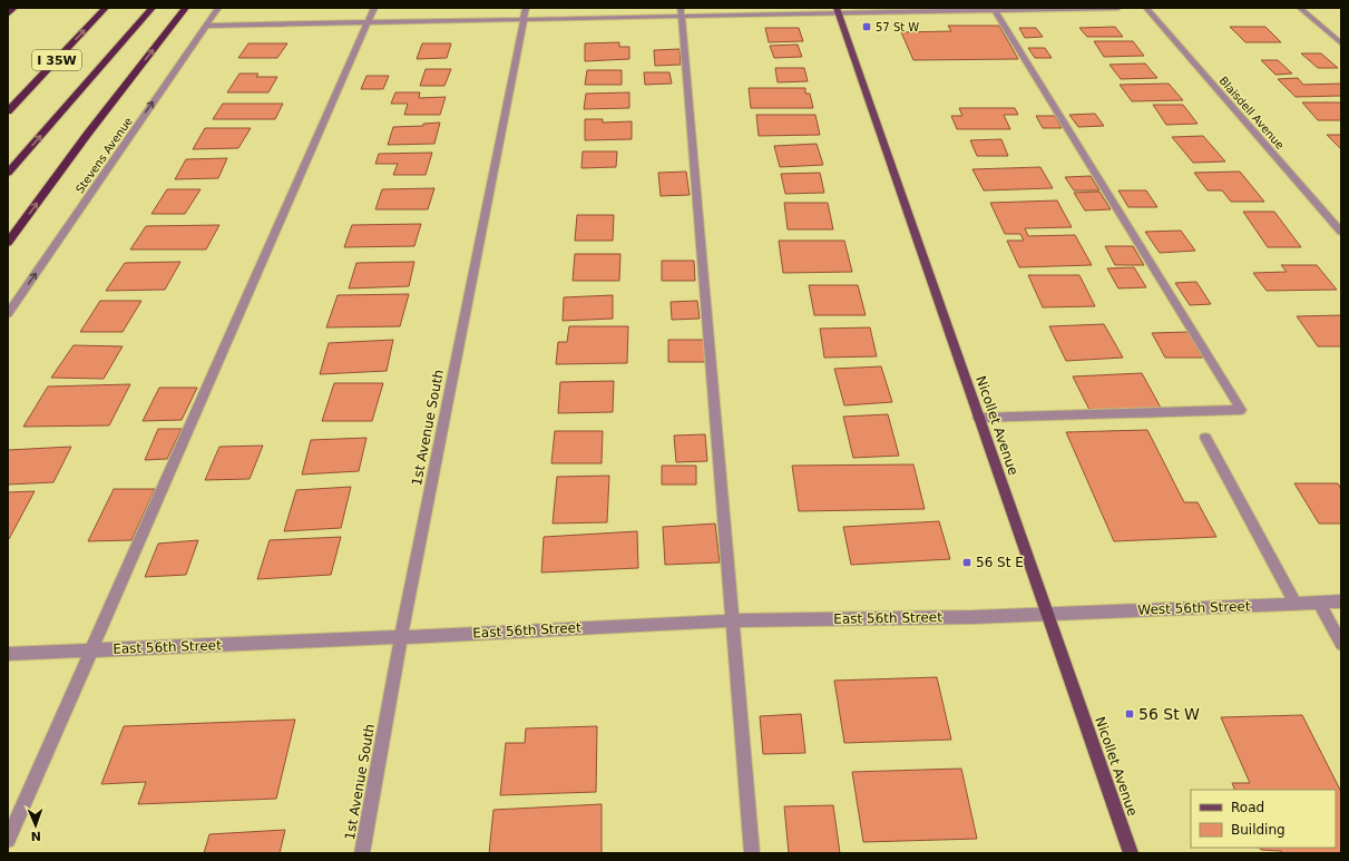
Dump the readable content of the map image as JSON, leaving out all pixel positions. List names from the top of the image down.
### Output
{
  "streets": {
    "highway": ["I 35W"],
    "main road": ["Nicollet Avenue"],
    "street": [
      "Blaisdell Avenue",
      "Stevens Avenue",
      "1st Avenue South",
      "West 56th Street",
      "East 56th Street"
    ]
  },
  "crossings": [
    ["Nicollet Avenue", "West 56th Street"],
    ["Nicollet Avenue", "East 56th Street"],
    ["1st Avenue South", "East 56th Street"],
    ["West 56th Street", "East 56th Street"]
  ],
  "one_way": ["Stevens Avenue"],
  "places": {
    "transit": ["57 St W", "56 St E", "56 St W"]
  },
  "legend": ["Road", "Building"],
  "north": "bottom"
}
